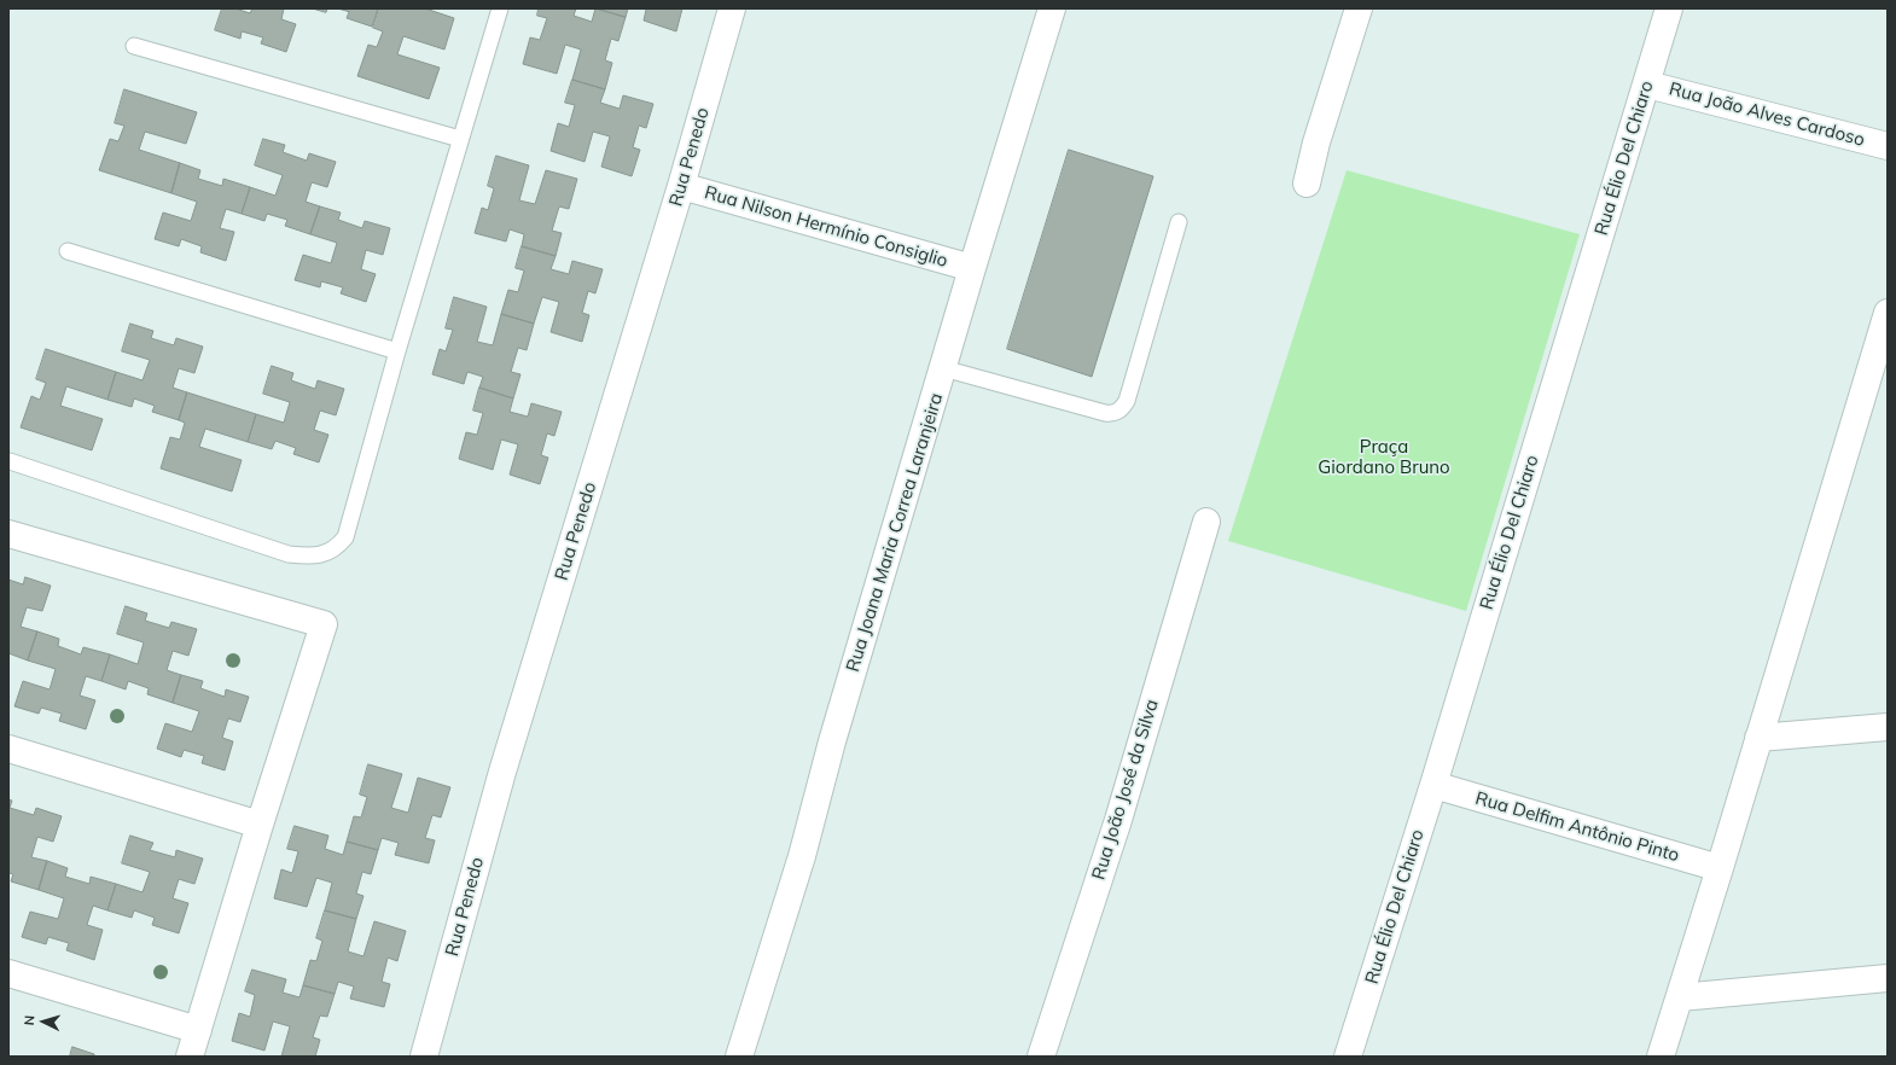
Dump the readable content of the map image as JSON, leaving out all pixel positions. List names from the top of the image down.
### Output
{
  "streets": {
    "street": [
      "Rua João Alves Cardoso",
      "Rua Penedo",
      "Rua Élio Del Chiaro",
      "Rua Nilson Hermínio Consiglio",
      "Rua Joana Maria Correa Laranjeira",
      "Rua João José da Silva",
      "Rua Delfim Antônio Pinto"
    ]
  },
  "crossings": [
    ["Rua João Alves Cardoso", "Rua Élio Del Chiaro"],
    ["Rua Penedo", "Rua Nilson Hermínio Consiglio"],
    ["Rua Élio Del Chiaro", "Rua Delfim Antônio Pinto"],
    ["Rua Nilson Hermínio Consiglio", "Rua Joana Maria Correa Laranjeira"]
  ],
  "parks": ["Praça Giordano Bruno"],
  "north": "left"
}
